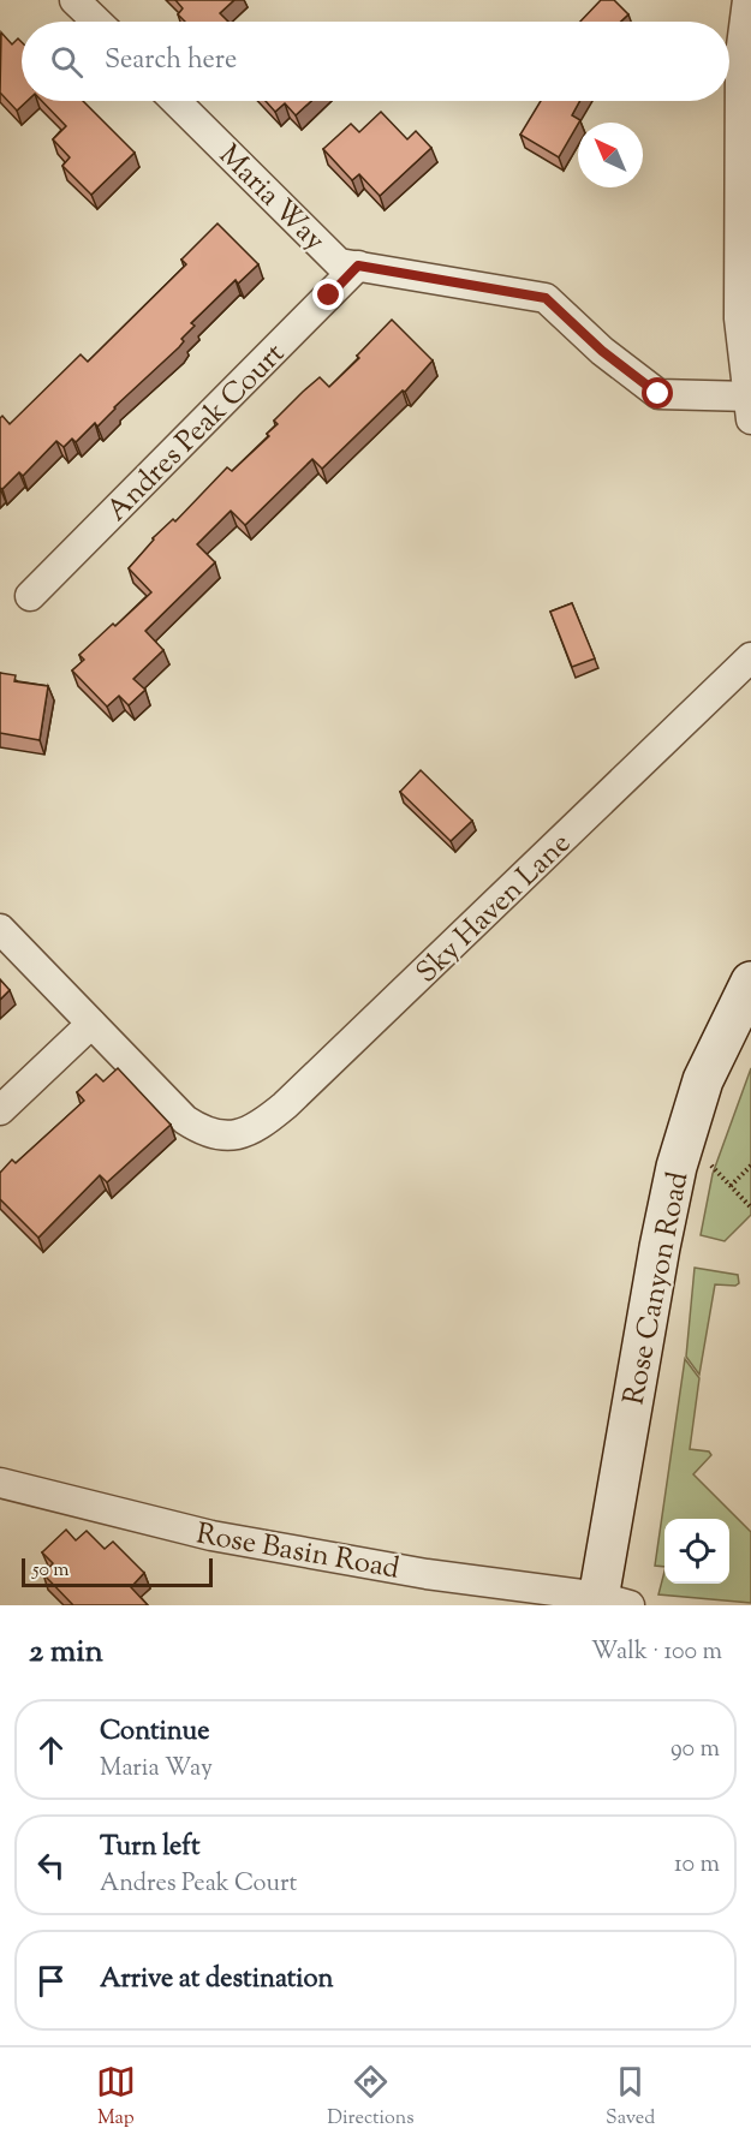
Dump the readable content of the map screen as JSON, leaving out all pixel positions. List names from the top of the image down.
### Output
{
  "streets": {
    "street": [
      "Maria Way",
      "Andres Peak Court",
      "Sky Haven Lane",
      "Rose Canyon Road",
      "Rose Basin Road"
    ]
  },
  "crossings": [
    ["Maria Way", "Andres Peak Court"],
    ["Rose Canyon Road", "Rose Basin Road"]
  ],
  "scale_bar": "50 m",
  "north": "top left",
  "page": {
    "search": "Search here",
    "scale": "50 m",
    "heading": ["2 min", "Walk · 100 m"],
    "list": [
      ["Continue", "Maria Way", "90 m"],
      ["Turn left", "Andres Peak Court", "10 m"],
      "Arrive at destination"
    ],
    "nav": ["Map", "Directions", "Saved"]
  }
}
